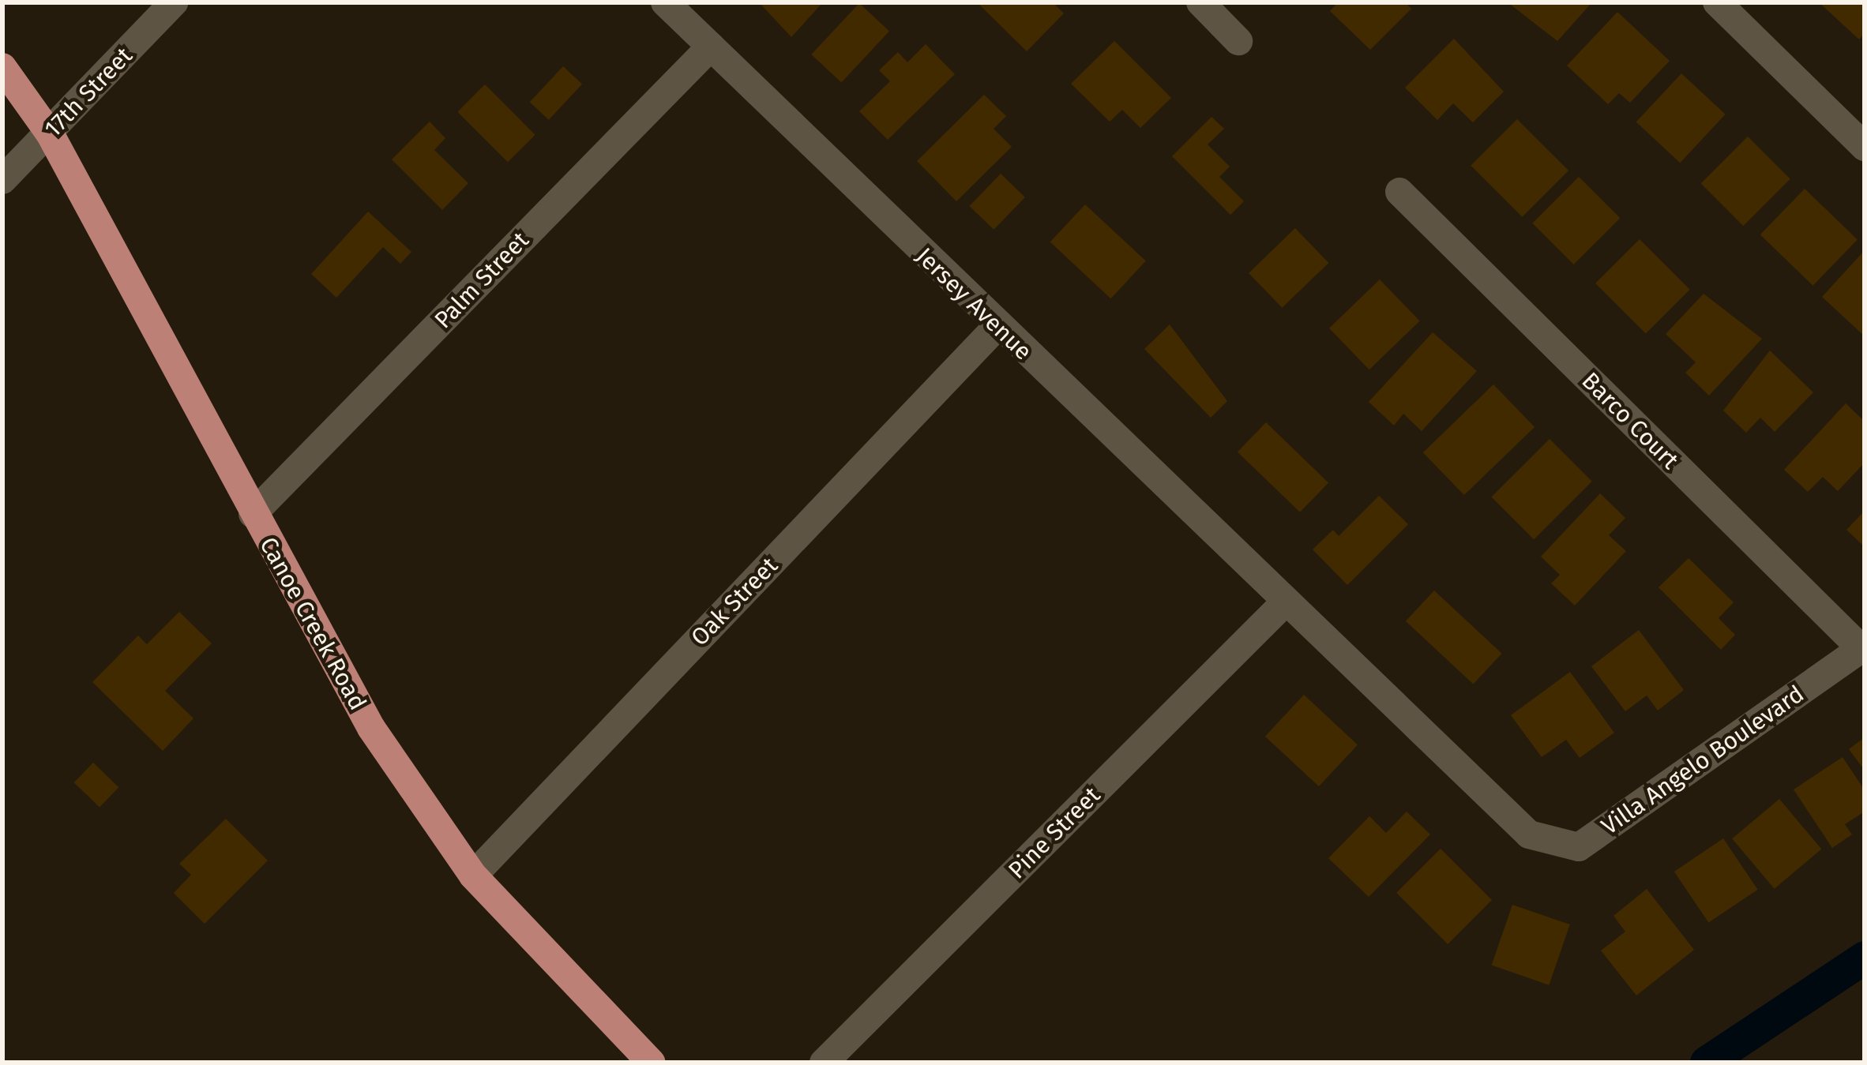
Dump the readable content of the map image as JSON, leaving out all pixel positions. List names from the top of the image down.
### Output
{
  "streets": {
    "main road": ["Canoe Creek Road"],
    "street": [
      "17th Street",
      "Palm Street",
      "Jersey Avenue",
      "Barco Court",
      "Oak Street",
      "Villa Angelo Boulevard",
      "Pine Street"
    ]
  },
  "crossings": [
    ["17th Street", "Canoe Creek Road"],
    ["Palm Street", "Jersey Avenue"],
    ["Palm Street", "Canoe Creek Road"],
    ["Jersey Avenue", "Oak Street"],
    ["Jersey Avenue", "Villa Angelo Boulevard"],
    ["Jersey Avenue", "Pine Street"],
    ["Barco Court", "Villa Angelo Boulevard"],
    ["Oak Street", "Canoe Creek Road"],
    ["Villa Angelo Boulevard", "Pine Street"]
  ]
}
